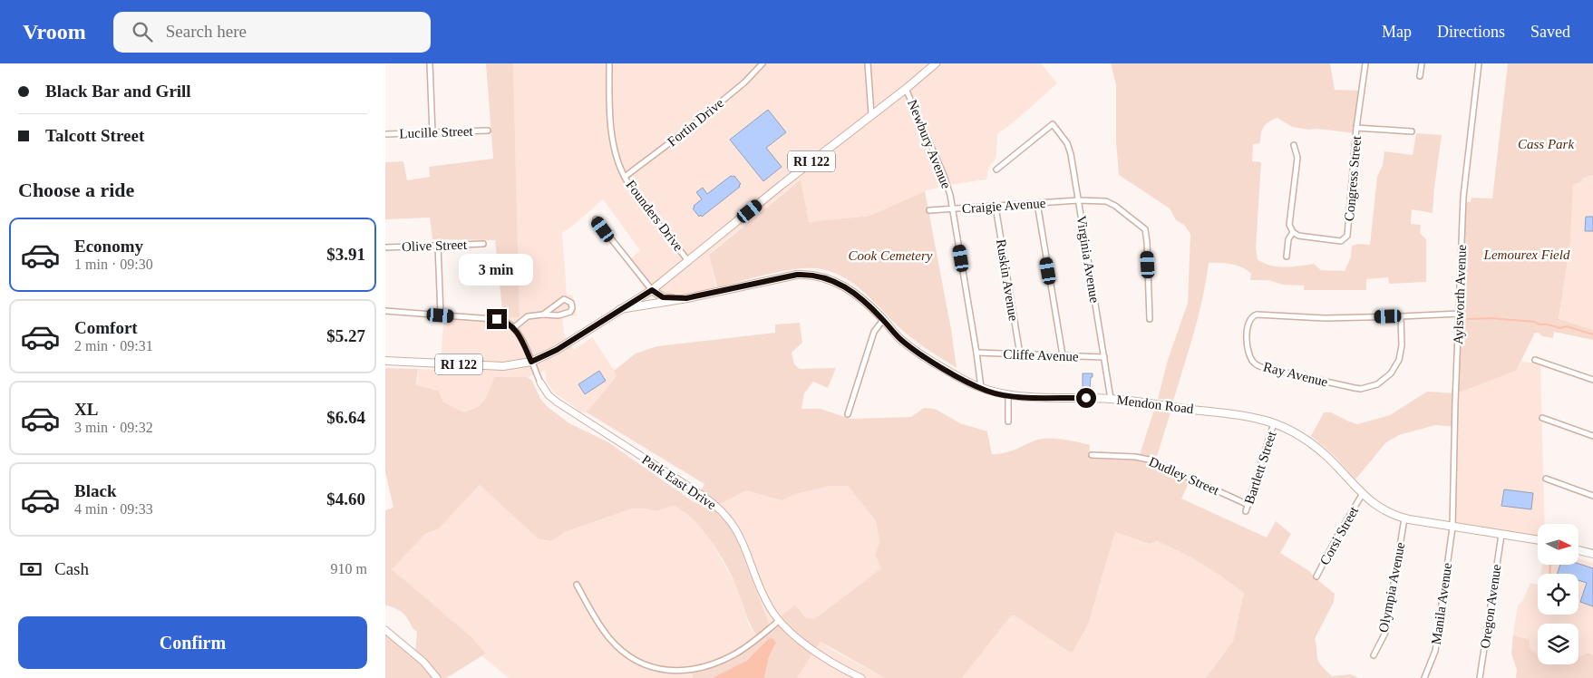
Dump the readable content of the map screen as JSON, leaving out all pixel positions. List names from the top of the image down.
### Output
{
  "streets": {
    "main road": ["RI 122", "Mendon Road"],
    "street": [
      "Fortin Drive",
      "Lucille Street",
      "Newbury Avenue",
      "Congress Street",
      "Craigie Avenue",
      "Founders Drive",
      "Olive Street",
      "Virginia Avenue",
      "Ruskin Avenue",
      "Aylsworth Avenue",
      "Cliffe Avenue",
      "Ray Avenue",
      "Bartlett Street",
      "Dudley Street",
      "Park East Drive",
      "Corsi Street",
      "Olympia Avenue",
      "Manila Avenue",
      "Oregon Avenue"
    ]
  },
  "crossings": [
    ["Fortin Drive", "Founders Drive"],
    ["Newbury Avenue", "RI 122"],
    ["Newbury Avenue", "Craigie Avenue"],
    ["Newbury Avenue", "Cliffe Avenue"],
    ["Newbury Avenue", "Mendon Road"],
    ["RI 122", "Founders Drive"],
    ["RI 122", "Mendon Road"],
    ["RI 122", "Park East Drive"],
    ["Craigie Avenue", "Virginia Avenue"],
    ["Craigie Avenue", "Ruskin Avenue"],
    ["Virginia Avenue", "Cliffe Avenue"],
    ["Virginia Avenue", "Mendon Road"],
    ["Ruskin Avenue", "Cliffe Avenue"],
    ["Aylsworth Avenue", "Ray Avenue"],
    ["Aylsworth Avenue", "Mendon Road"],
    ["Aylsworth Avenue", "Manila Avenue"],
    ["Mendon Road", "Bartlett Street"],
    ["Mendon Road", "Corsi Street"],
    ["Mendon Road", "Olympia Avenue"],
    ["Mendon Road", "Manila Avenue"],
    ["Mendon Road", "Oregon Avenue"],
    ["Bartlett Street", "Dudley Street"]
  ],
  "parks": ["Cass Park", "Lemourex Field", "Cook Cemetery"],
  "north": "right",
  "page": {
    "header": "Vroom",
    "search": "Search here",
    "nav": ["Map", "Directions", "Saved"],
    "banner": ["Black Bar and Grill", "Talcott Street"],
    "heading": "Choose a ride",
    "list": [
      {
        "name": "Economy",
        "note": "1 min · 09:30",
        "value": "$3.91"
      },
      {
        "name": "Comfort",
        "note": "2 min · 09:31",
        "value": "$5.27"
      },
      {
        "name": "XL",
        "note": "3 min · 09:32",
        "value": "$6.64"
      },
      {
        "name": "Black",
        "note": "4 min · 09:33",
        "value": "$4.60"
      }
    ],
    "bubble": "3 min",
    "pay": ["Cash", "910 m"],
    "buttons": "Confirm"
  }
}
